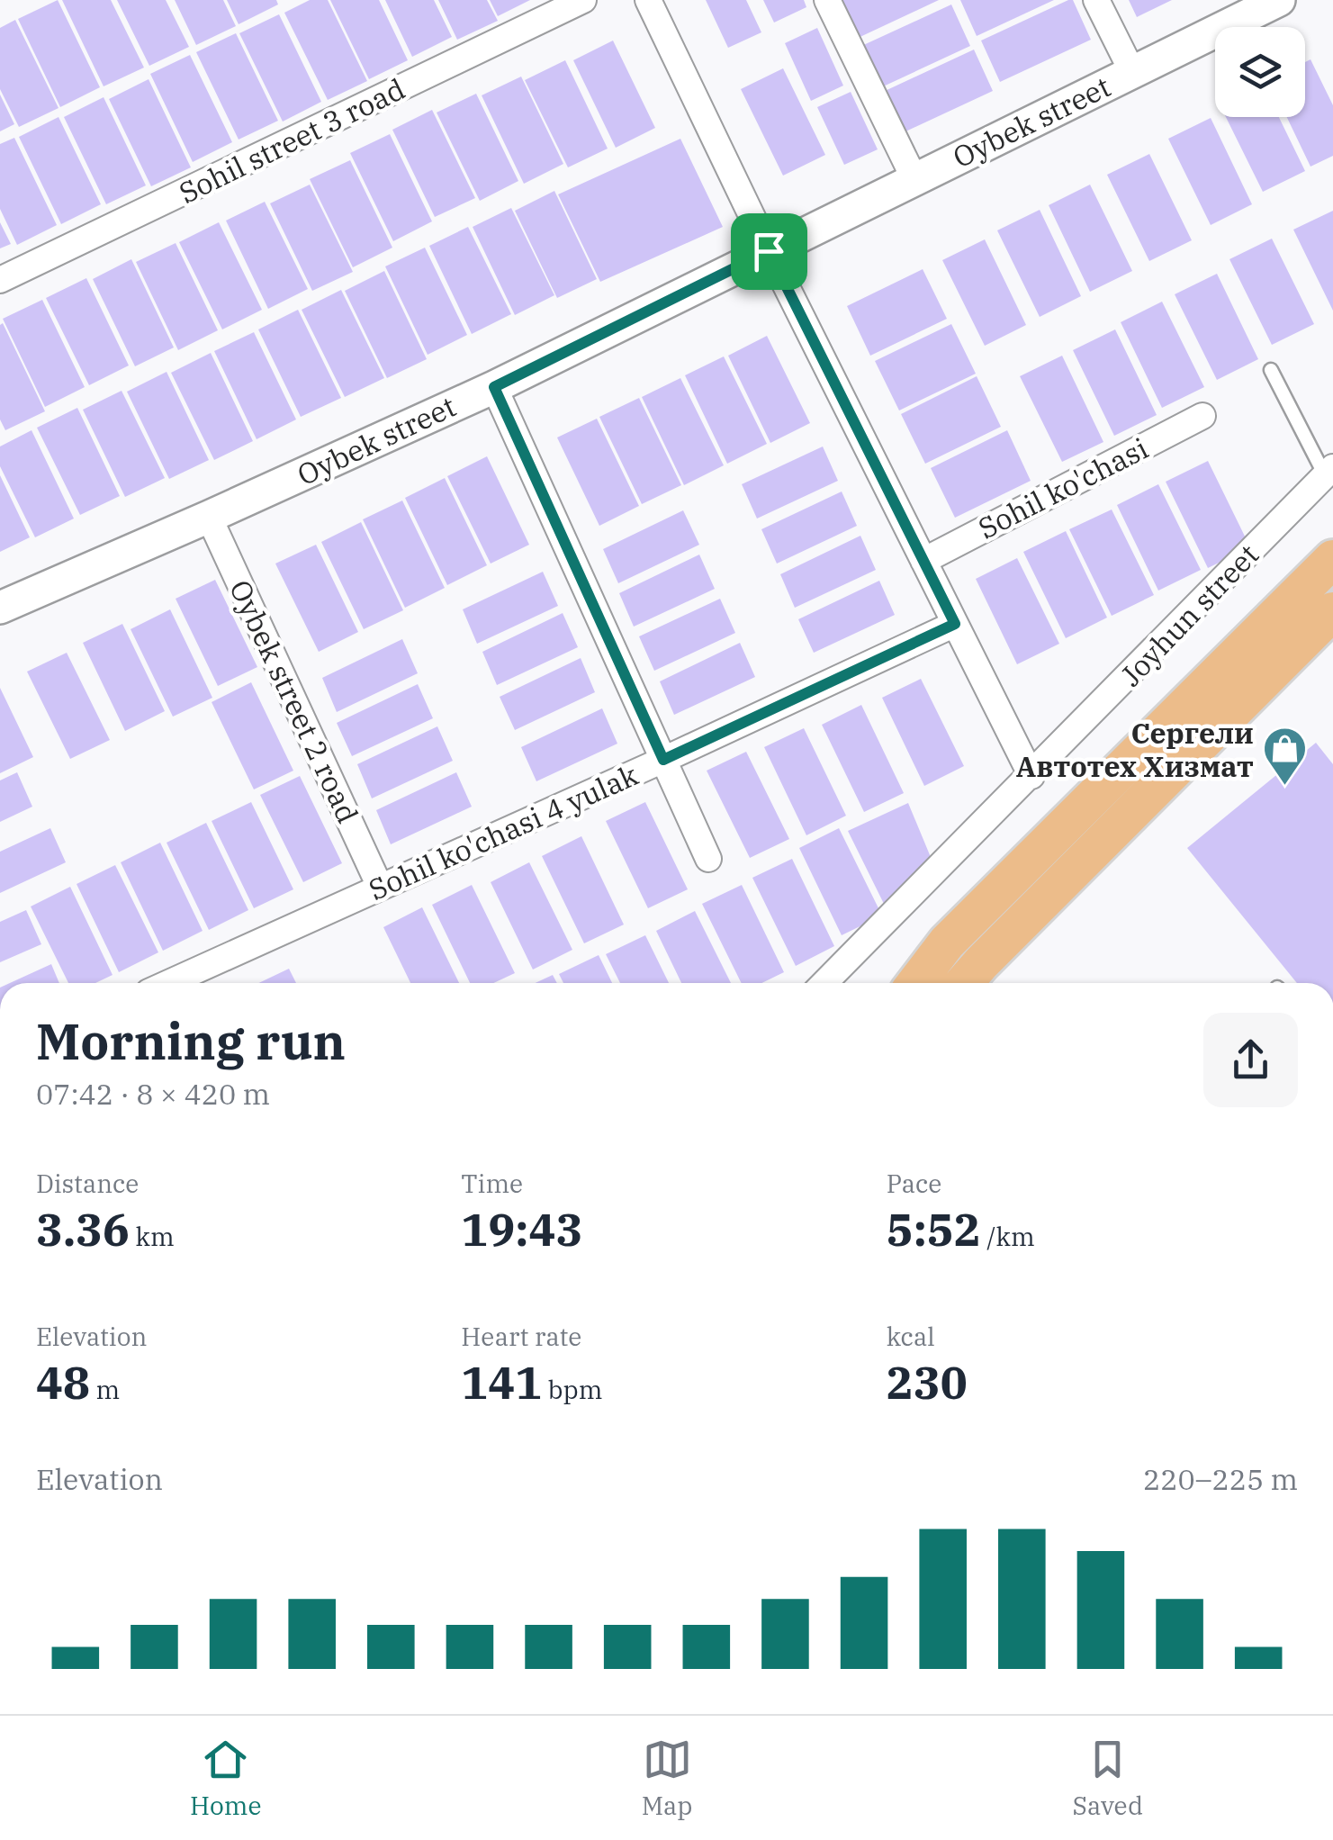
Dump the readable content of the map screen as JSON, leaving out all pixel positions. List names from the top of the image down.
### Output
{
  "streets": {
    "main road": ["Joyhun street"],
    "street": [
      "Oybek street",
      "Sohil street 3 road",
      "Sohil ko'chasi",
      "Oybek street 2 road",
      "Sohil ko'chasi 4 yulak"
    ]
  },
  "crossings": [
    ["Oybek street", "Oybek street 2 road"],
    ["Oybek street 2 road", "Sohil ko'chasi 4 yulak"]
  ],
  "places": {
    "shop": ["Сергели Автотех Хизмат"]
  },
  "page": {
    "heading": ["Morning run", "07:42 · 8 × 420 m"],
    "stats": [
      ["Distance", "3.36 km"],
      ["Time", "19:43"],
      ["Pace", "5:52 /km"],
      ["Elevation", "48 m"],
      ["Heart rate", "141 bpm"],
      ["kcal", "230"]
    ],
    "chart": ["Elevation", "220–225 m"],
    "tabs": ["Home", "Map", "Saved"]
  }
}
